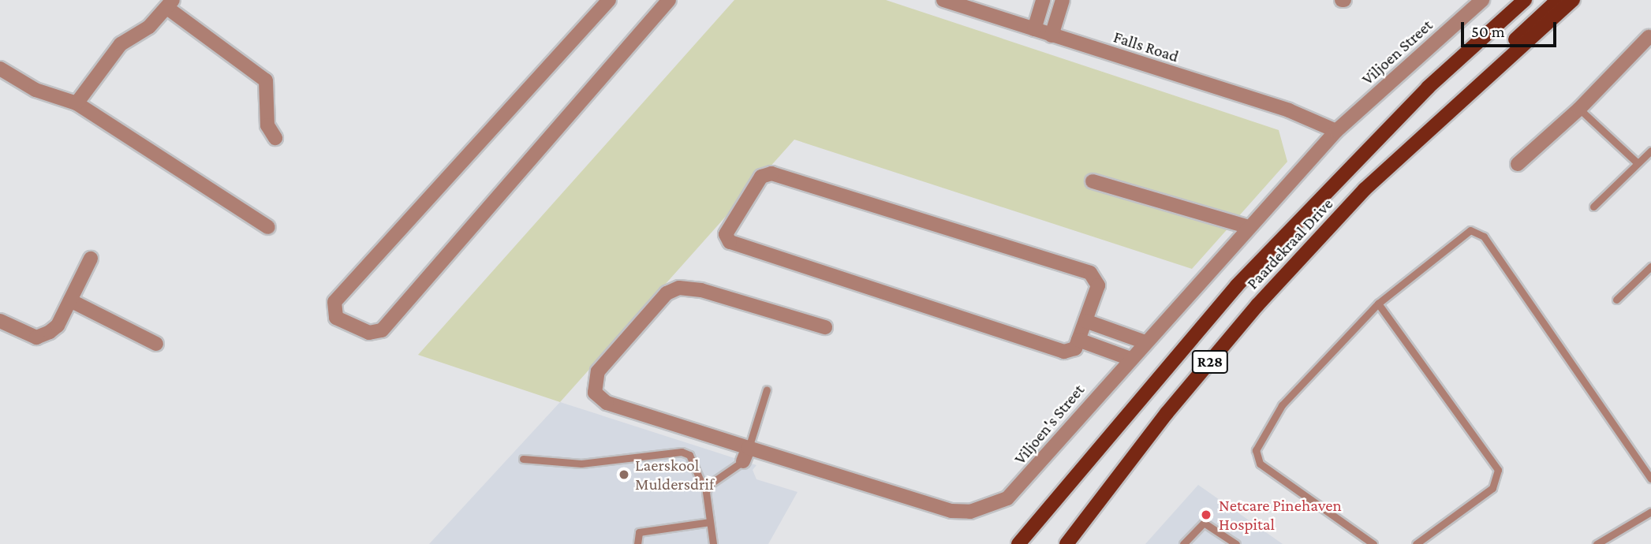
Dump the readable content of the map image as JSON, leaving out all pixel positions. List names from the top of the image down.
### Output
{
  "streets": {
    "main road": ["Paardekraal Drive", "R28"],
    "street": ["Falls Road", "Viljoen Street", "Viljoen's Street"]
  },
  "crossings": [
    ["Falls Road", "Viljoen Street"],
    ["Falls Road", "Viljoen's Street"],
    ["Viljoen Street", "Viljoen's Street"]
  ],
  "places": ["Laerskool Muldersdrif", "Netcare Pinehaven Hospital"],
  "scale_bar": "50 m"
}
